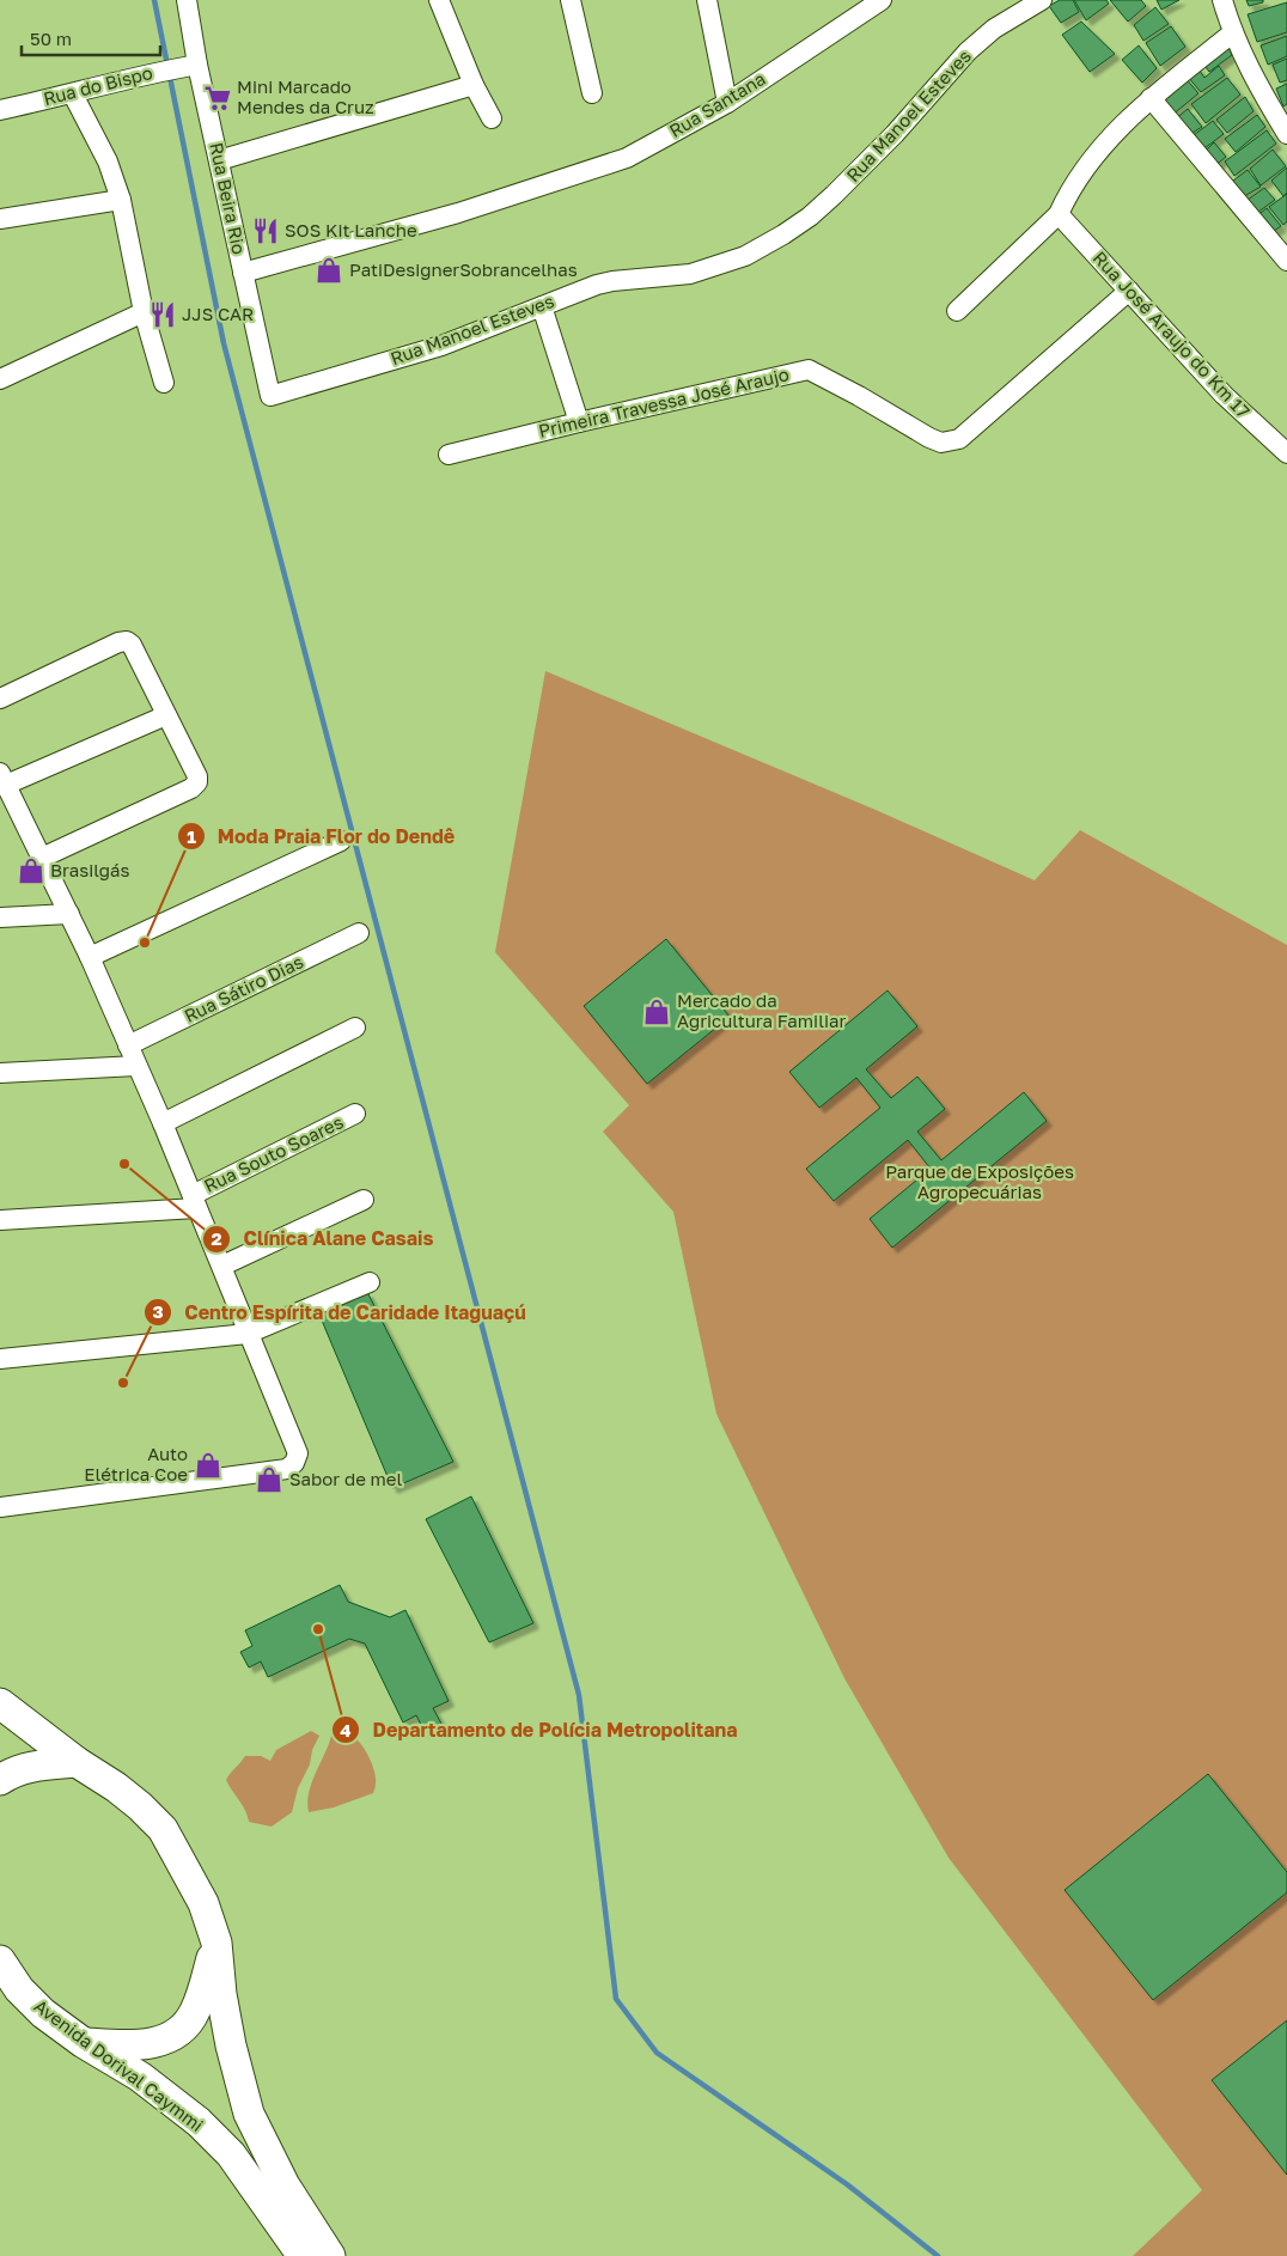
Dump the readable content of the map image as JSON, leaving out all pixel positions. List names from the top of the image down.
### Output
{
  "streets": {
    "main road": ["Avenida Dorival Caymmi"],
    "street": [
      "Rua do Bispo",
      "Rua Santana",
      "Rua Manoel Esteves",
      "Rua Beira Rio",
      "Rua José Araujo do Km 17",
      "Primeira Travessa José Araujo",
      "Rua Sátiro Dias",
      "Rua Souto Soares"
    ]
  },
  "crossings": [
    ["Rua do Bispo", "Rua Beira Rio"],
    ["Rua Santana", "Rua Beira Rio"],
    ["Rua Manoel Esteves", "Rua Beira Rio"],
    ["Rua José Araujo do Km 17", "Primeira Travessa José Araujo"]
  ],
  "parks": ["Parque de Exposições Agropecuárias"],
  "places": {
    "supermarket": ["Mini Marcado Mendes da Cruz"],
    "restaurant": ["SOS Kit Lanche", "JJS CAR"],
    "shop": [
      "PatiDesignerSobrancelhas",
      "Brasilgás",
      "Mercado da Agricultura Familiar",
      "Auto Elétrica Coe",
      "Sabor de mel"
    ],
    "other": [
      "Moda Praia Flor do Dendê",
      "Clínica Alane Casais",
      "Centro Espírita de Caridade Itaguaçú",
      "Departamento de Polícia Metropolitana"
    ]
  },
  "scale_bar": "50 m"
}
